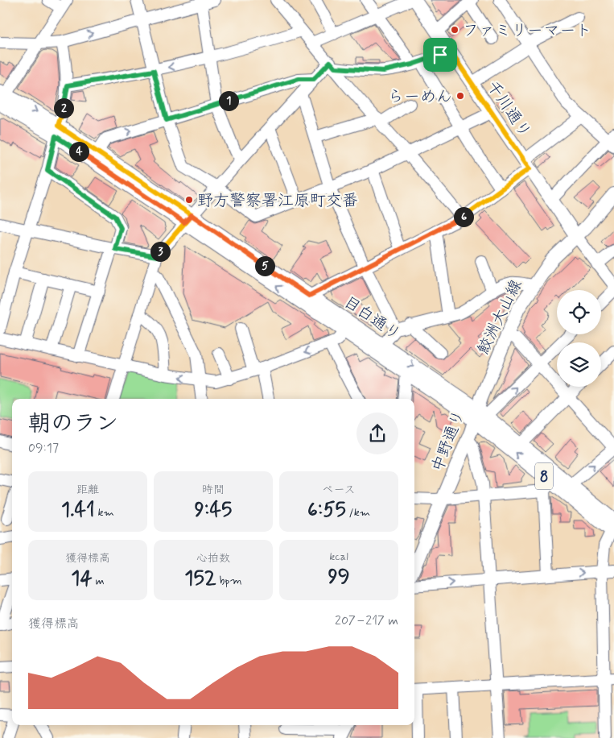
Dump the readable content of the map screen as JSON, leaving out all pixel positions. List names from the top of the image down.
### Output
{
  "streets": {
    "main road": [
      "千川通り",
      "鮫洲大山線",
      "目白通り",
      "中野通り",
      "8"
    ]
  },
  "crossings": [
    ["千川通り", "鮫洲大山線"],
    ["鮫洲大山線", "目白通り"],
    ["鮫洲大山線", "中野通り"],
    ["目白通り", "中野通り"]
  ],
  "places": ["ファミリーマート", "らーめん", "野方警察署江原町交番"],
  "page": {
    "pins": [
      "1",
      "2",
      "4",
      "6",
      "3",
      "5"
    ],
    "heading": ["朝のラン", "09:17"],
    "stats": [
      ["距離", "1.41 km"],
      ["時間", "9:45"],
      ["ペース", "6:55 /km"],
      ["獲得標高", "14 m"],
      ["心拍数", "152 bpm"],
      ["kcal", "99"]
    ],
    "chart": ["獲得標高", "207–217 m"]
  }
}
